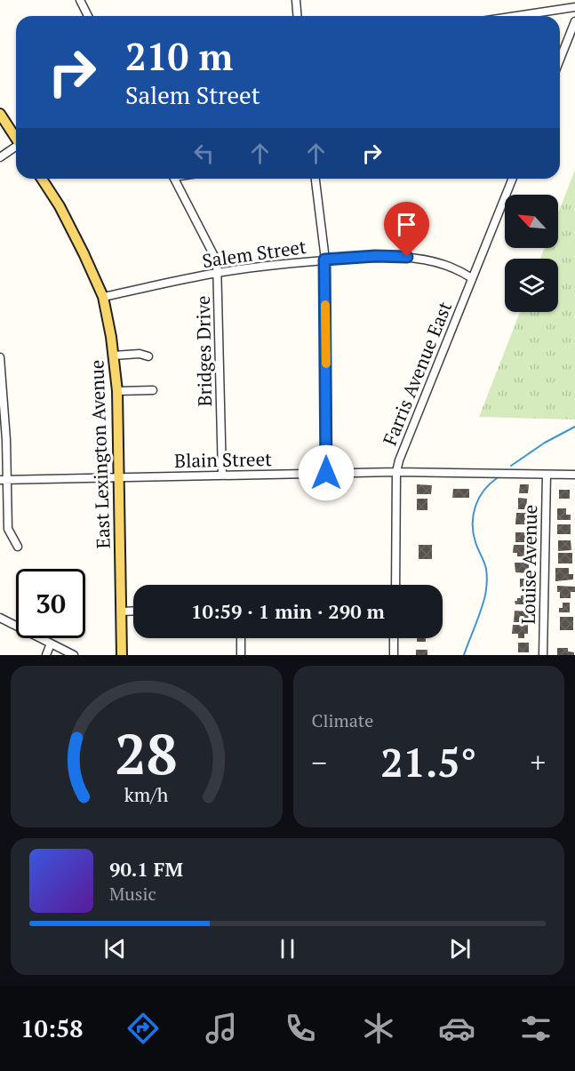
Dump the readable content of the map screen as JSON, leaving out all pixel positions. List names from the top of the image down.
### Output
{
  "streets": {
    "main road": ["East Lexington Avenue"],
    "street": [
      "Salem Street",
      "Bridges Drive",
      "Farris Avenue East",
      "Blain Street",
      "Louise Avenue"
    ]
  },
  "crossings": [
    ["Salem Street", "Bridges Drive"],
    ["Salem Street", "Farris Avenue East"],
    ["Salem Street", "East Lexington Avenue"],
    ["Bridges Drive", "Blain Street"],
    ["Farris Avenue East", "Blain Street"],
    ["East Lexington Avenue", "Blain Street"],
    ["Blain Street", "Louise Avenue"]
  ],
  "north": "top left",
  "page": {
    "turn": ["210 m", "Salem Street"],
    "limit": "30",
    "trip": "10:59 · 1 min · 290 m",
    "tile": "Climate",
    "heat": ["−", "21.5°", "+"],
    "song": ["90.1 FM", "Music"],
    "tabs": "10:58",
    "gauge": ["28", "km/h"]
  }
}
